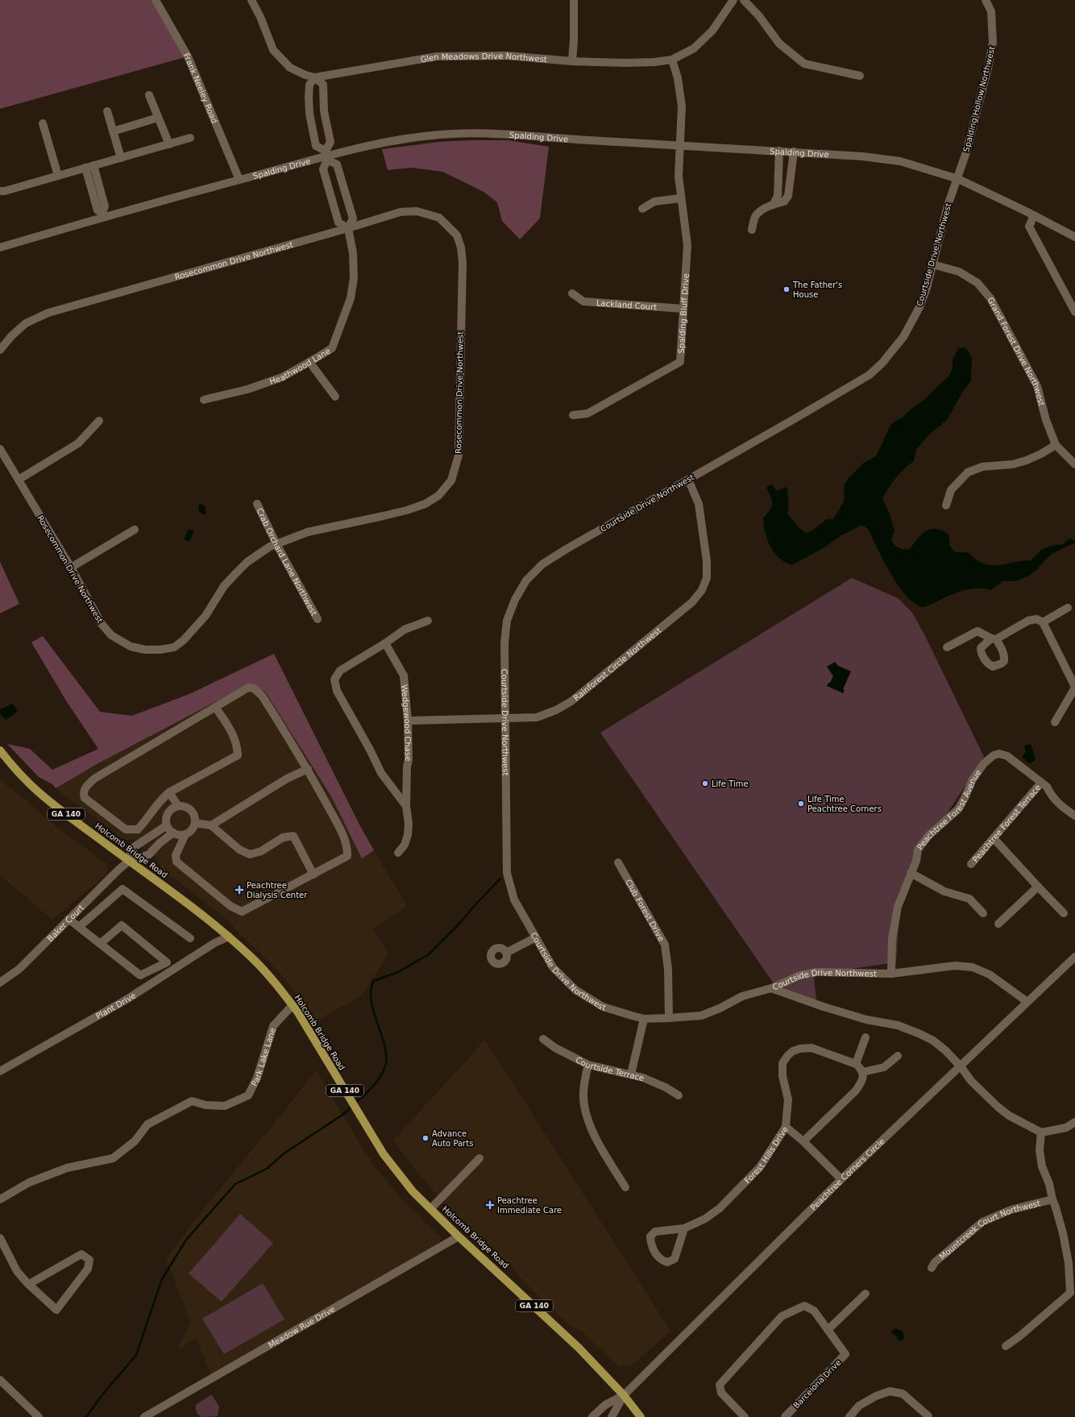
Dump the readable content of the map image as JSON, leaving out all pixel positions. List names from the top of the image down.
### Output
{
  "streets": {
    "main road": ["GA 140", "Holcomb Bridge Road"],
    "street": [
      "Glen Meadows Drive Northwest",
      "Frank Neeley Road",
      "Spalding Hollow Northwest",
      "Spalding Drive",
      "Courtside Drive Northwest",
      "Rosecommon Drive Northwest",
      "Lackland Court",
      "Spalding Bluff Drive",
      "Grand Forest Drive Northwest",
      "Heathwood Lane",
      "Crab Orchard Lane Northwest",
      "Rainforest Circle Northwest",
      "Wedgewood Chase",
      "Peachtree Forest Avenue",
      "Peachtree Forest Terrace",
      "Club Forest Drive",
      "Baker Court",
      "Plant Drive",
      "Park Lake Lane",
      "Courtside Terrace",
      "Forest Hills Drive",
      "Peachtree Corners Circle",
      "Mountcreek Court Northwest",
      "Meadow Rue Drive",
      "Barcelona Drive"
    ]
  },
  "crossings": [
    ["Glen Meadows Drive Northwest", "Spalding Bluff Drive"],
    ["Glen Meadows Drive Northwest", "Heathwood Lane"],
    ["Frank Neeley Road", "Spalding Drive"],
    ["Spalding Hollow Northwest", "Spalding Drive"],
    ["Spalding Hollow Northwest", "Courtside Drive Northwest"],
    ["Spalding Drive", "Courtside Drive Northwest"],
    ["Spalding Drive", "Spalding Bluff Drive"],
    ["Spalding Drive", "Heathwood Lane"],
    ["Courtside Drive Northwest", "Grand Forest Drive Northwest"],
    ["Courtside Drive Northwest", "Rainforest Circle Northwest"],
    ["Courtside Drive Northwest", "Peachtree Forest Avenue"],
    ["Courtside Drive Northwest", "Club Forest Drive"],
    ["Courtside Drive Northwest", "Peachtree Corners Circle"],
    ["Rosecommon Drive Northwest", "Heathwood Lane"],
    ["Rosecommon Drive Northwest", "Crab Orchard Lane Northwest"],
    ["Lackland Court", "Spalding Bluff Drive"],
    ["Rainforest Circle Northwest", "Wedgewood Chase"],
    ["Peachtree Forest Avenue", "Peachtree Forest Terrace"],
    ["Holcomb Bridge Road", "Baker Court"],
    ["Holcomb Bridge Road", "Plant Drive"],
    ["Holcomb Bridge Road", "Park Lake Lane"],
    ["Holcomb Bridge Road", "Peachtree Corners Circle"],
    ["Holcomb Bridge Road", "Meadow Rue Drive"]
  ],
  "places": {
    "other": [
      "The Father's House",
      "Life Time",
      "Life Time Peachtree Corners",
      "Advance Auto Parts"
    ],
    "health": ["Peachtree Dialysis Center", "Peachtree Immediate Care"]
  }
}
